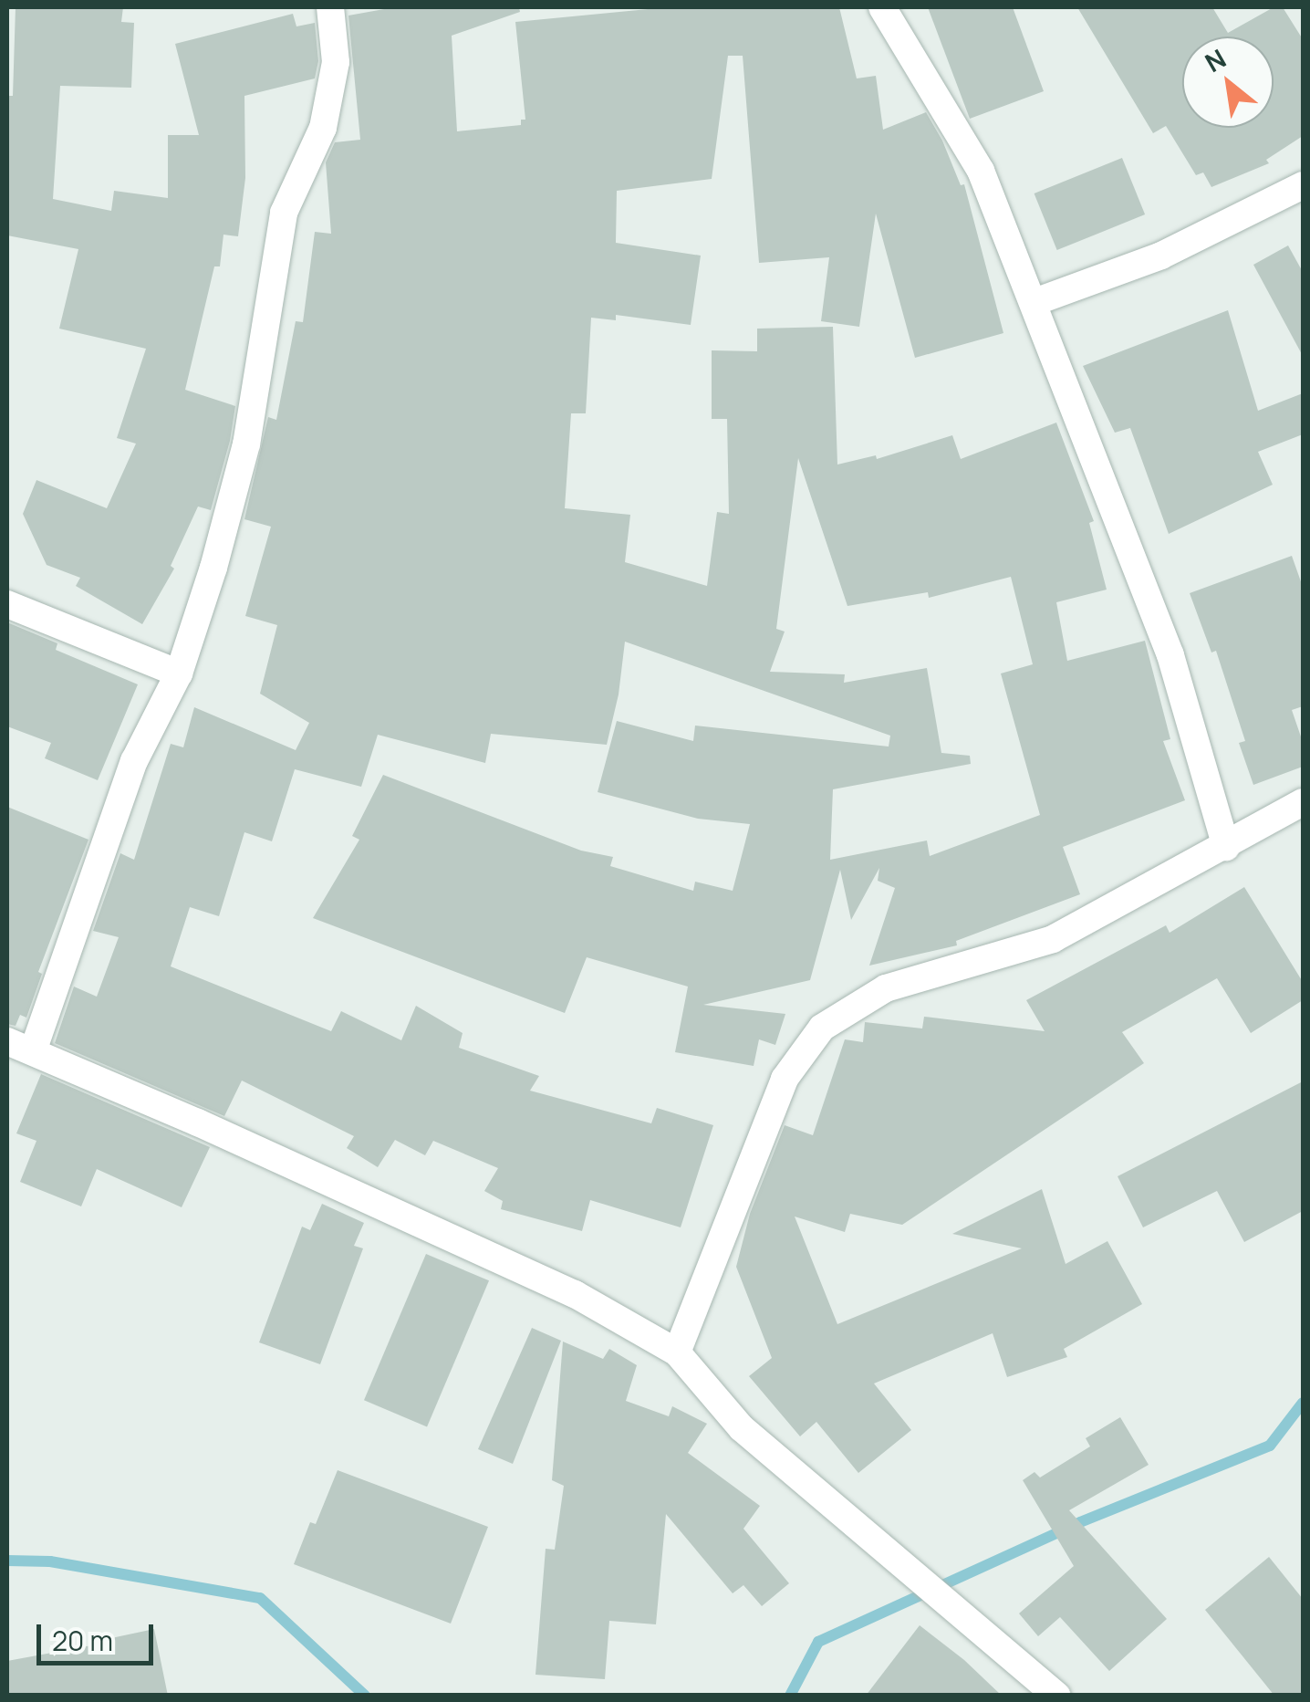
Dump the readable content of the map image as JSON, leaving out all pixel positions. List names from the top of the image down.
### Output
{
  "scale_bar": "20 m",
  "north": "top left"
}
